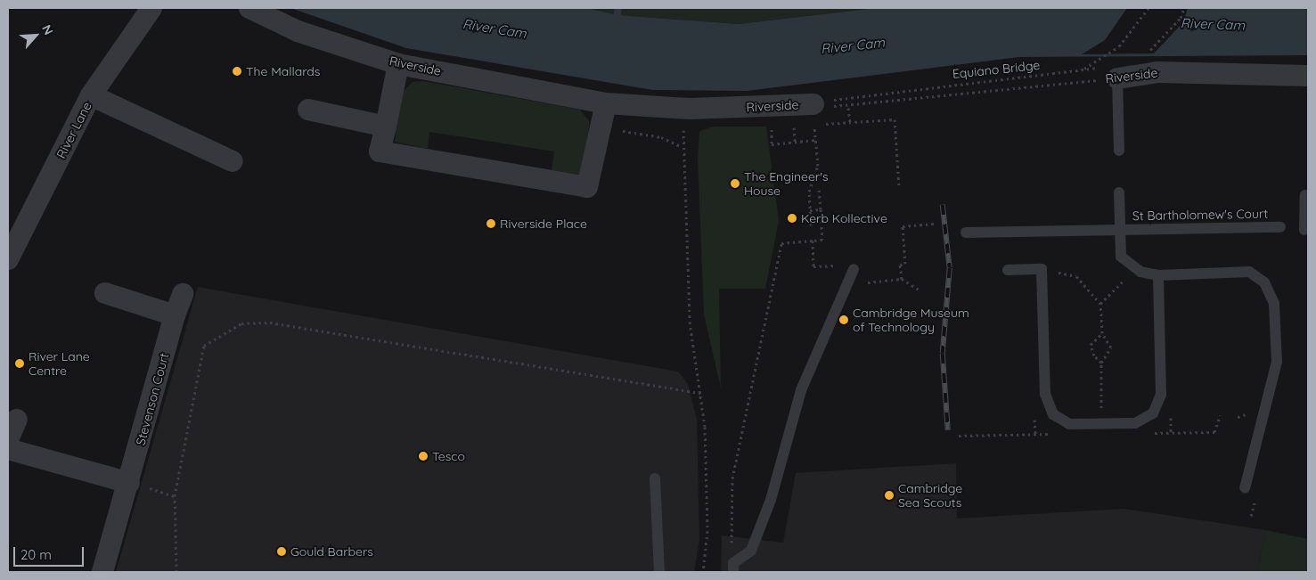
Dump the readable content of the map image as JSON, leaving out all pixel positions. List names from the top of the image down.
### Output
{
  "streets": {
    "street": ["Riverside", "River Lane", "Stevenson Court"],
    "lane": ["St Bartholomew's Court"],
    "path": ["Equiano Bridge"]
  },
  "crossings": [
    ["Riverside", "Equiano Bridge"]
  ],
  "water": ["River Cam"],
  "places": [
    "The Mallards",
    "The Engineer's House",
    "Kerb Kollective",
    "Riverside Place",
    "Cambridge Museum of Technology",
    "River Lane Centre",
    "Tesco",
    "Cambridge Sea Scouts",
    "Gould Barbers"
  ],
  "scale_bar": "20 m",
  "north": "top right"
}
